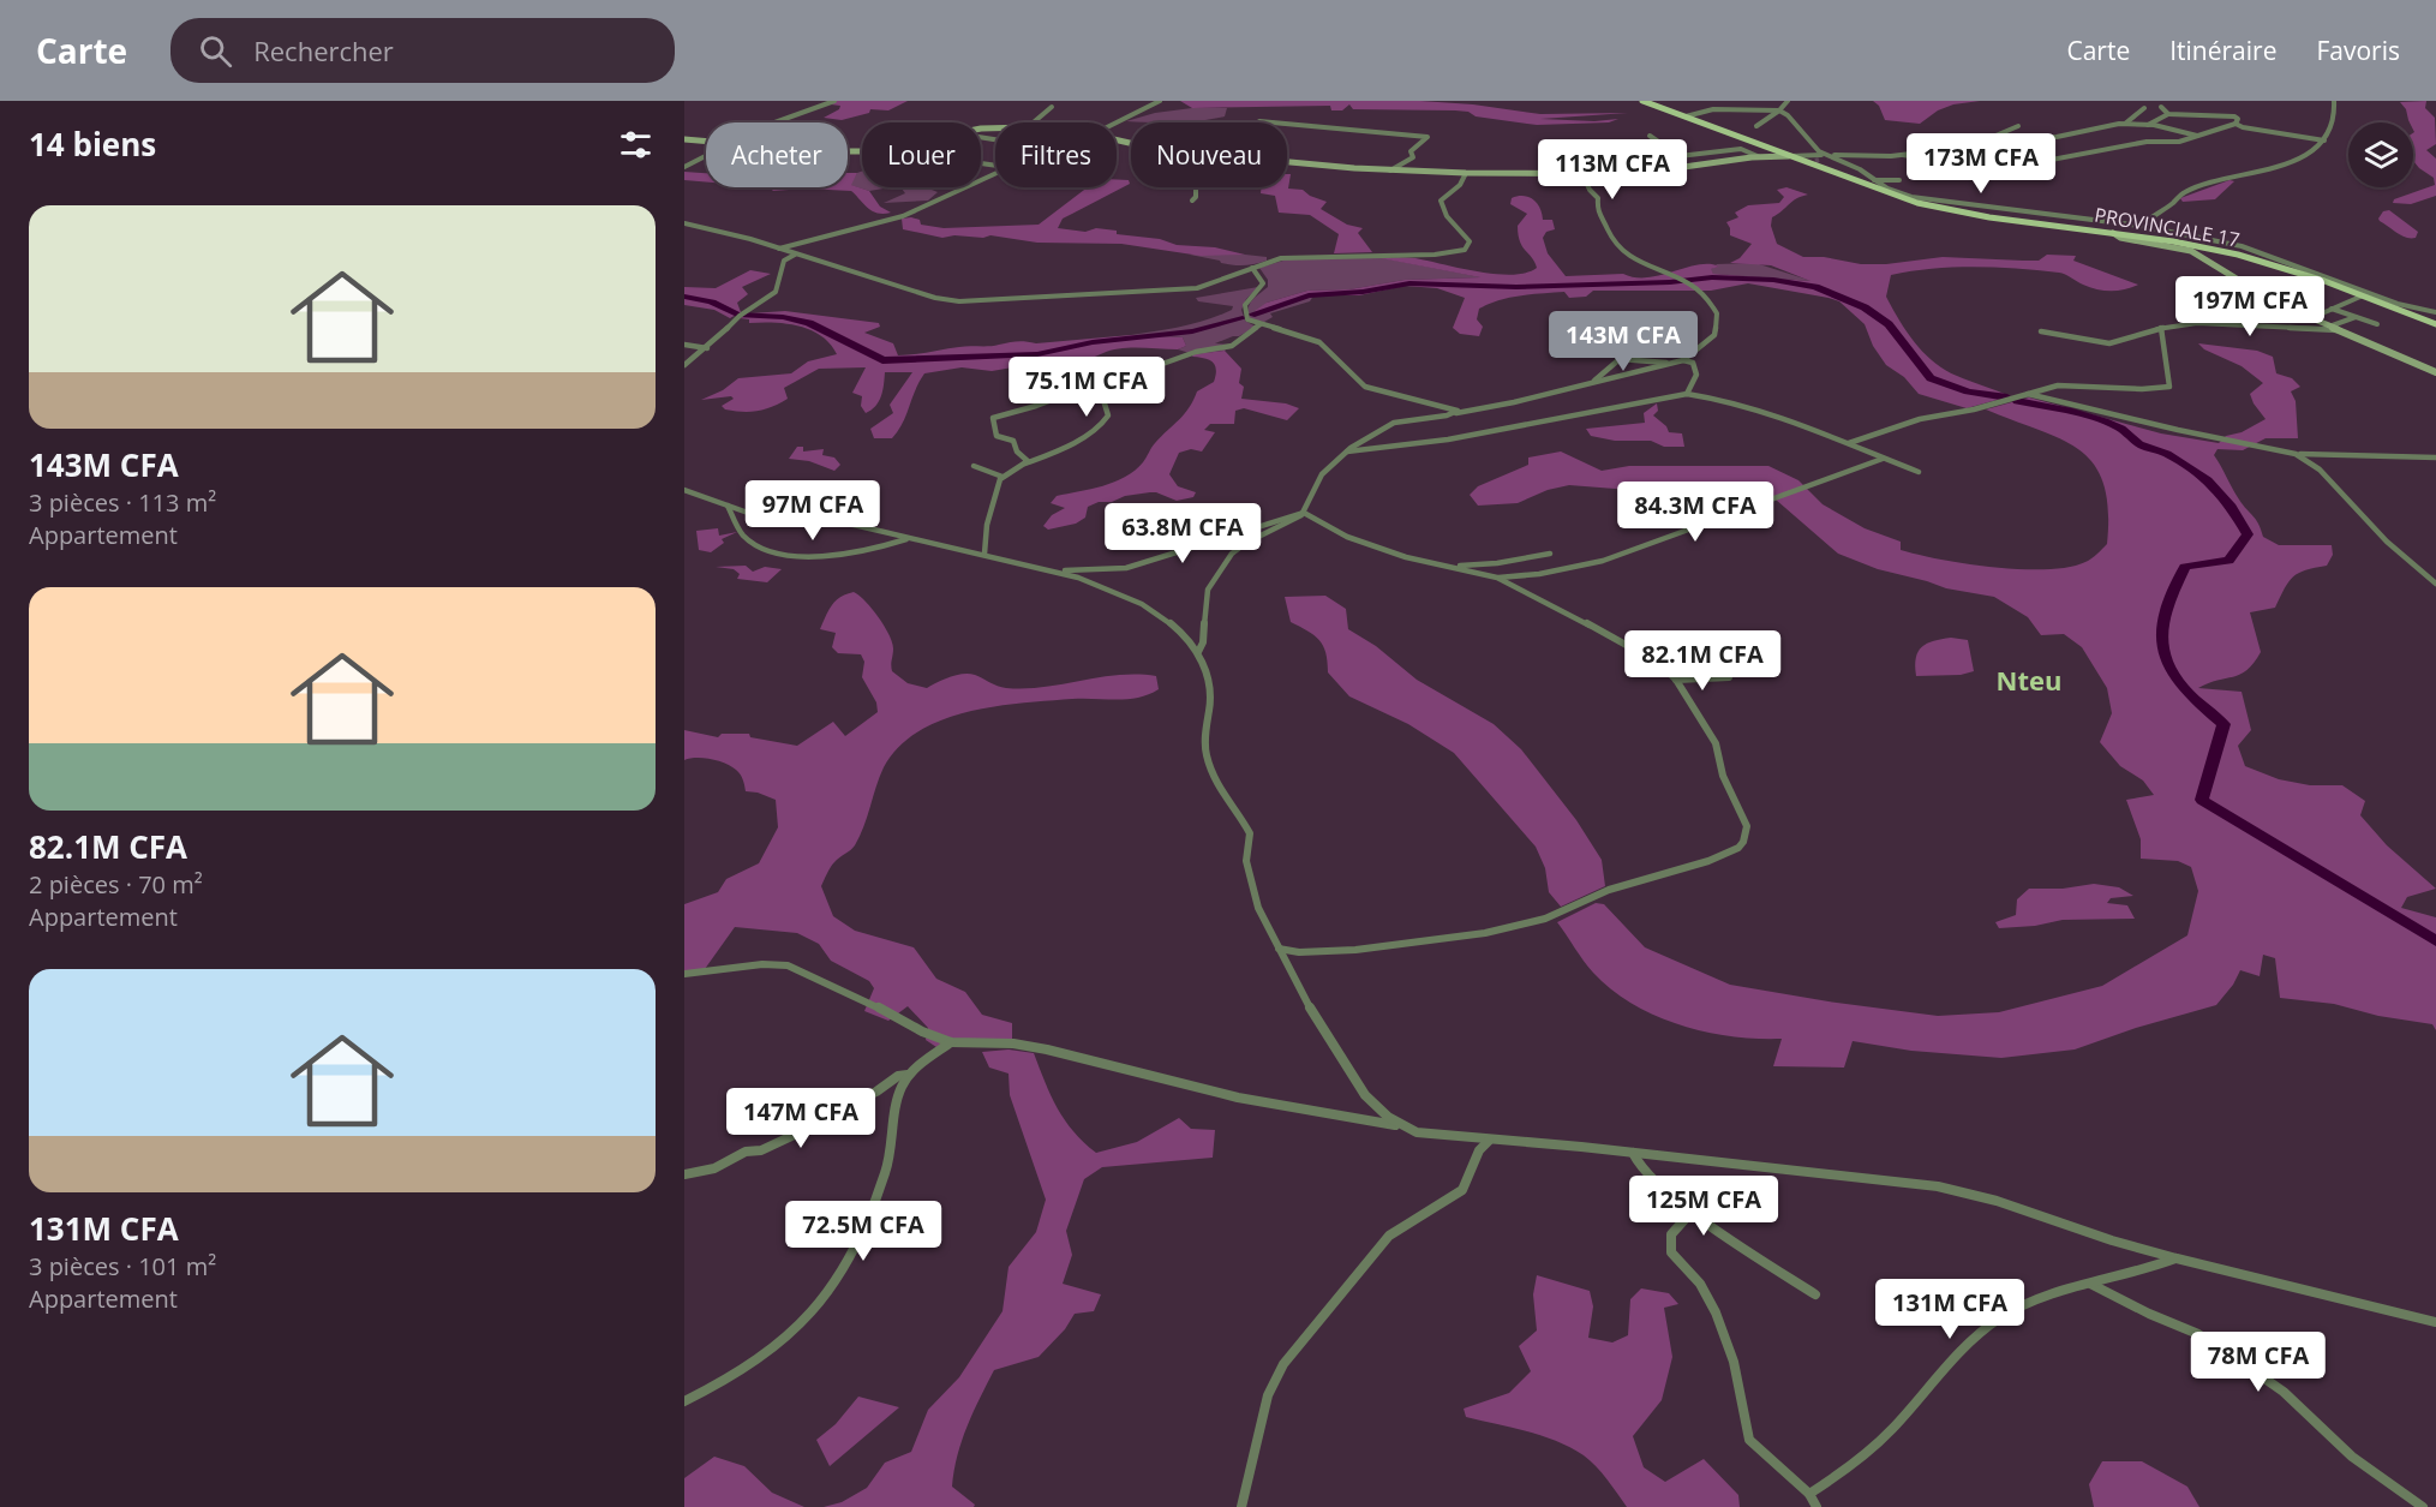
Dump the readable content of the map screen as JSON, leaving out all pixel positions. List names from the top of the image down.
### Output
{
  "streets": {
    "main road": ["PROVINCIALE 17"]
  },
  "districts": ["Nteu"],
  "page": {
    "header": "Carte",
    "search": "Rechercher",
    "nav": ["Carte", "Itinéraire", "Favoris"],
    "heading": "14 biens",
    "chip": [
      "Acheter",
      "Louer",
      "Filtres",
      "Nouveau"
    ],
    "price": [
      "173M CFA",
      "113M CFA",
      "197M CFA",
      "143M CFA",
      "75.1M CFA",
      "97M CFA",
      "84.3M CFA",
      "63.8M CFA",
      "82.1M CFA",
      "147M CFA",
      "125M CFA",
      "72.5M CFA",
      "131M CFA",
      "78M CFA"
    ],
    "list": [
      {
        "name": "143M CFA",
        "note": "3 pièces · 113 m² · Appartement"
      },
      {
        "name": "82.1M CFA",
        "note": "2 pièces · 70 m² · Appartement"
      },
      {
        "name": "131M CFA",
        "note": "3 pièces · 101 m² · Appartement"
      }
    ]
  }
}
